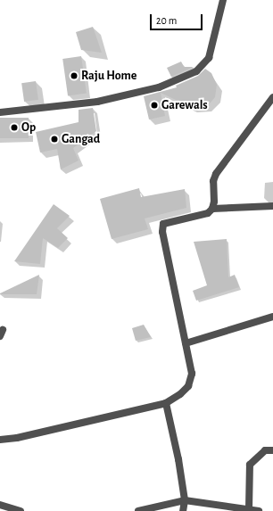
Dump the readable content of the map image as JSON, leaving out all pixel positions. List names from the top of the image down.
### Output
{
  "places": [
    "Raju Home",
    "Garewals",
    "Op",
    "Gangad"
  ],
  "scale_bar": "20 m"
}
